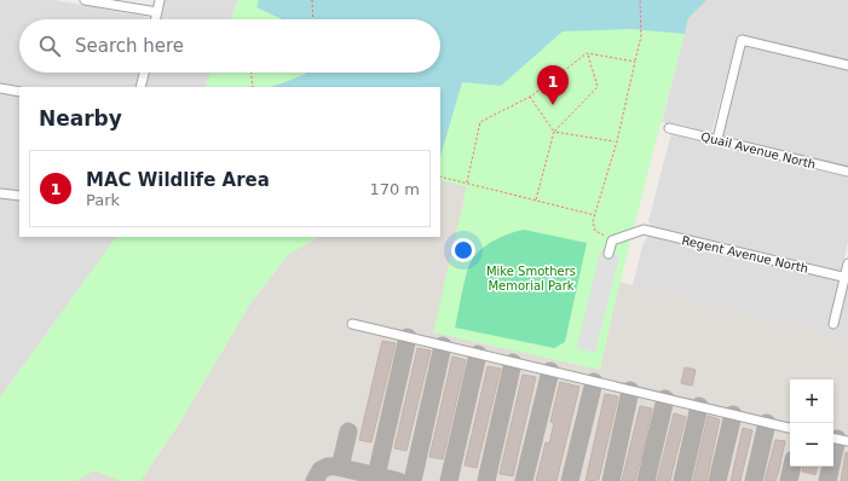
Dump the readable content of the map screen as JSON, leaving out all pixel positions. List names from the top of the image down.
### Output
{
  "streets": {
    "street": ["Quail Avenue North", "Regent Avenue North"]
  },
  "parks": ["Mike Smothers Memorial Park"],
  "page": {
    "search": "Search here",
    "pins": "1",
    "heading": "Nearby",
    "list": [
      {
        "mark": "1",
        "name": "MAC Wildlife Area",
        "note": "Park",
        "value": "170 m"
      }
    ],
    "map_buttons": ["+", "−"]
  }
}
